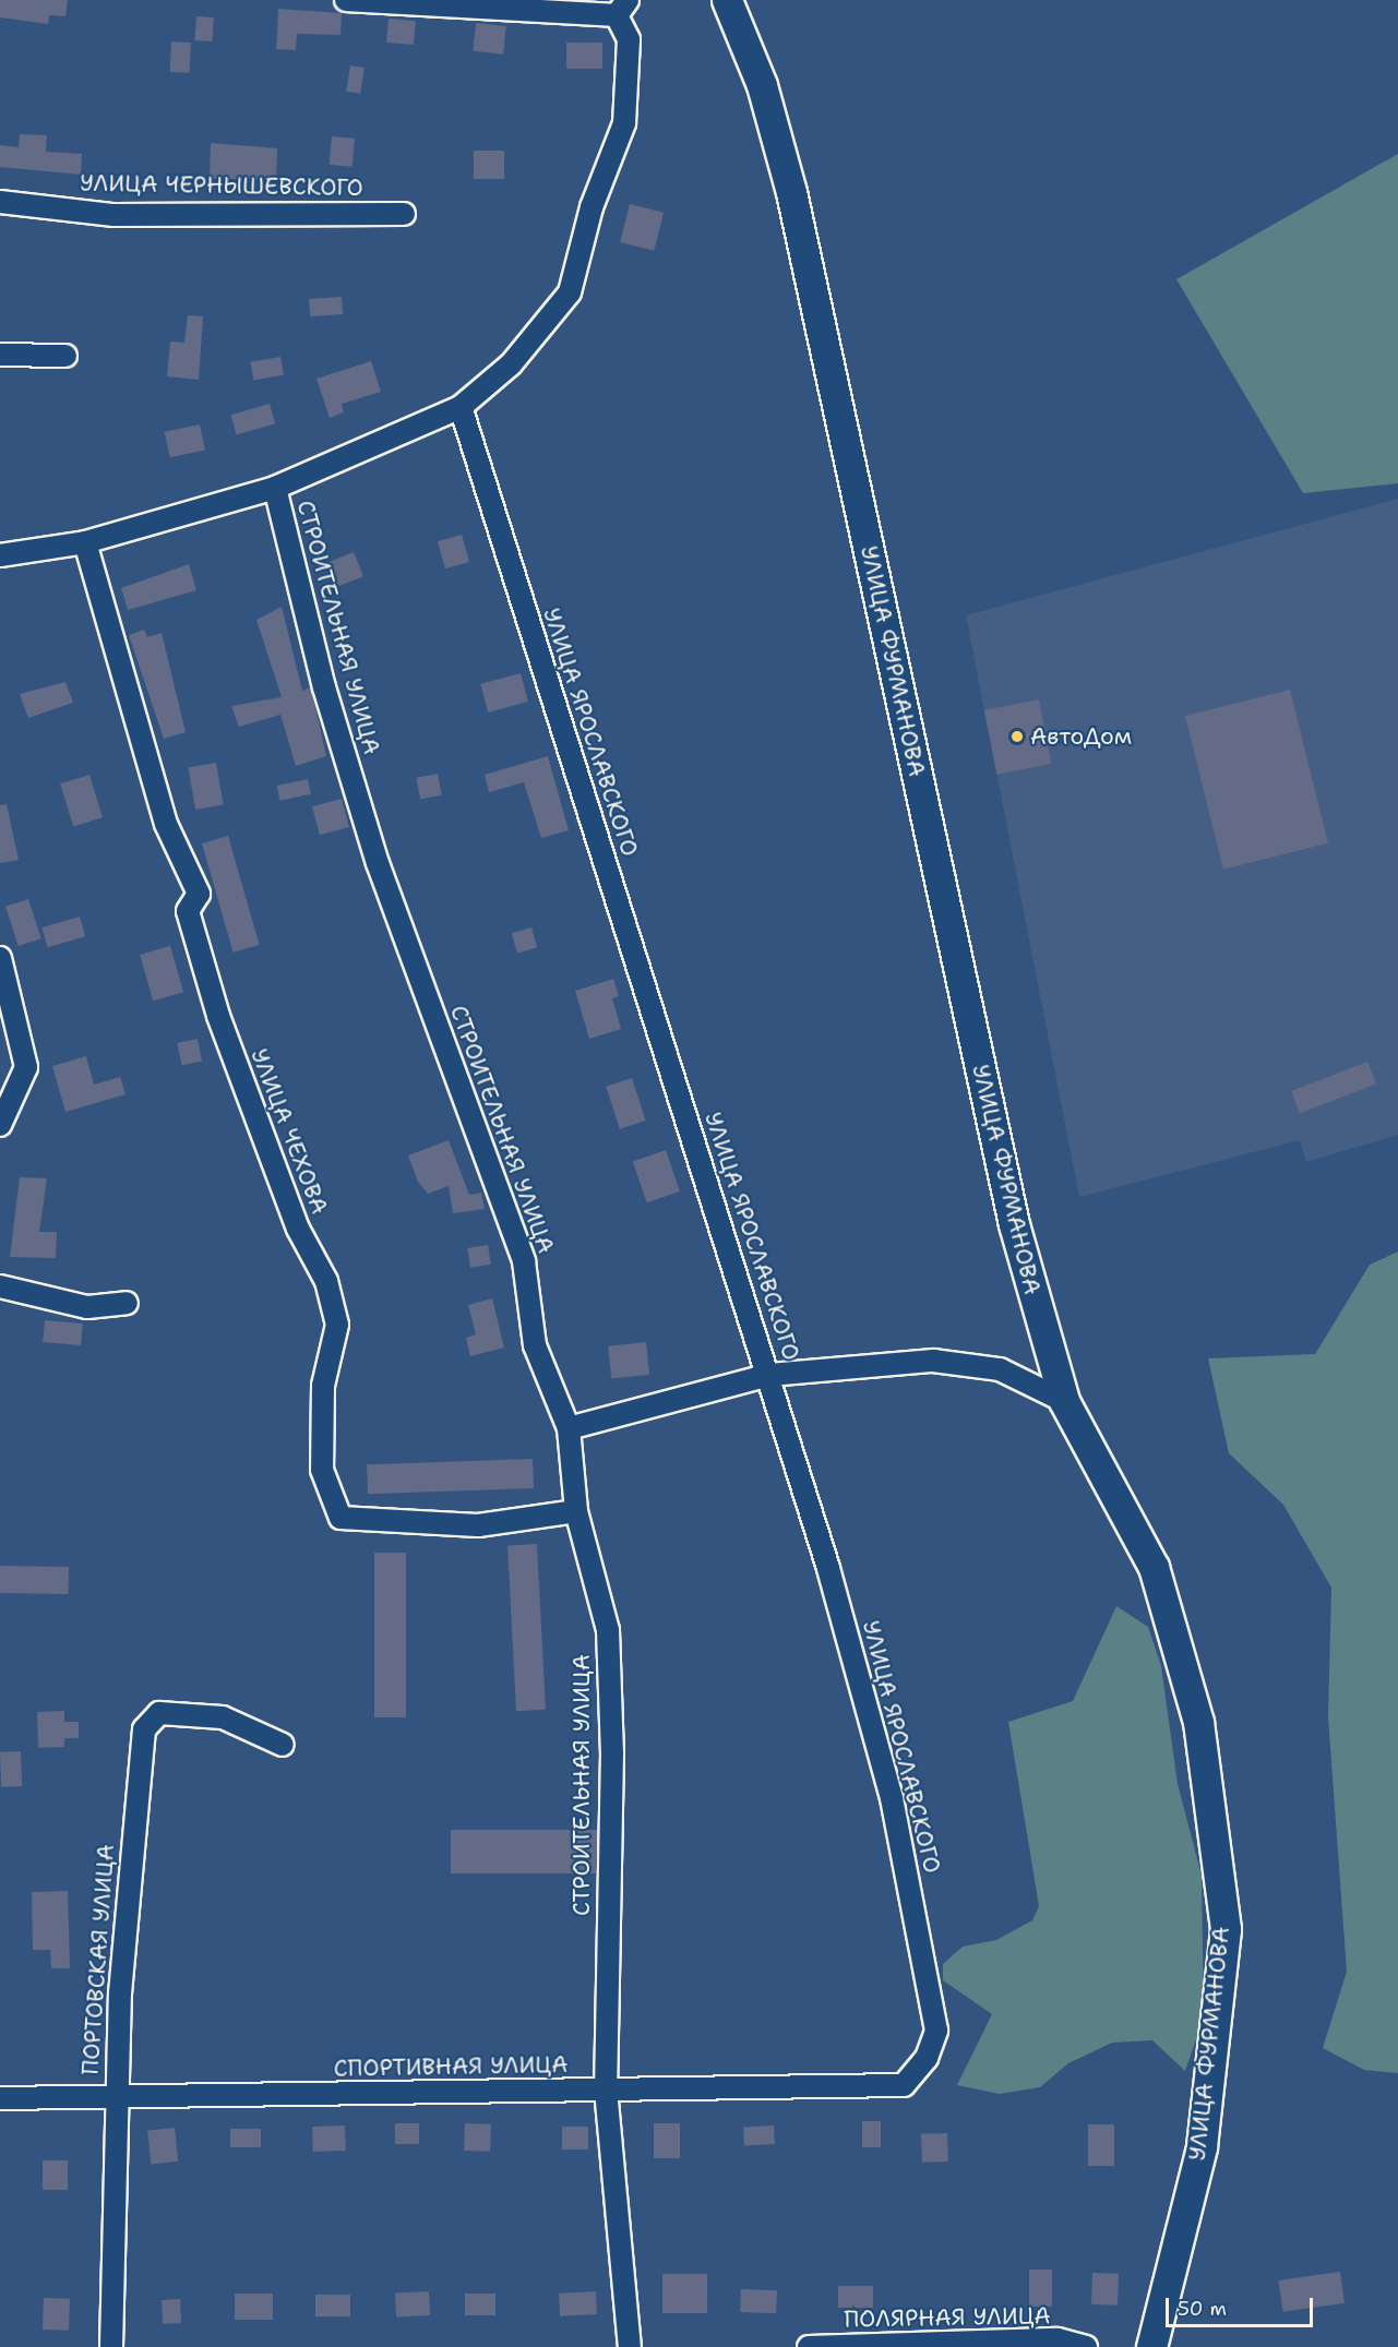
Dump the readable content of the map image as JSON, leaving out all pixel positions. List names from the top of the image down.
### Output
{
  "streets": {
    "main road": ["УЛИЦА ФУРМАНОВА"],
    "street": [
      "УЛИЦА ЧЕРНЫШЕВСКОГО",
      "СТРОИТЕЛЬНАЯ УЛИЦА",
      "УЛИЦА ЯРОСЛАВСКОГО",
      "УЛИЦА ЧЕХОВА",
      "ПОРТОВСКАЯ УЛИЦА",
      "СПОРТИВНАЯ УЛИЦА",
      "ПОЛЯРНАЯ УЛИЦА"
    ]
  },
  "crossings": [
    ["СТРОИТЕЛЬНАЯ УЛИЦА", "УЛИЦА ЧЕХОВА"],
    ["СТРОИТЕЛЬНАЯ УЛИЦА", "СПОРТИВНАЯ УЛИЦА"],
    ["УЛИЦА ЯРОСЛАВСКОГО", "СПОРТИВНАЯ УЛИЦА"],
    ["ПОРТОВСКАЯ УЛИЦА", "СПОРТИВНАЯ УЛИЦА"]
  ],
  "places": ["АвтоДом"],
  "scale_bar": "50 m"
}
